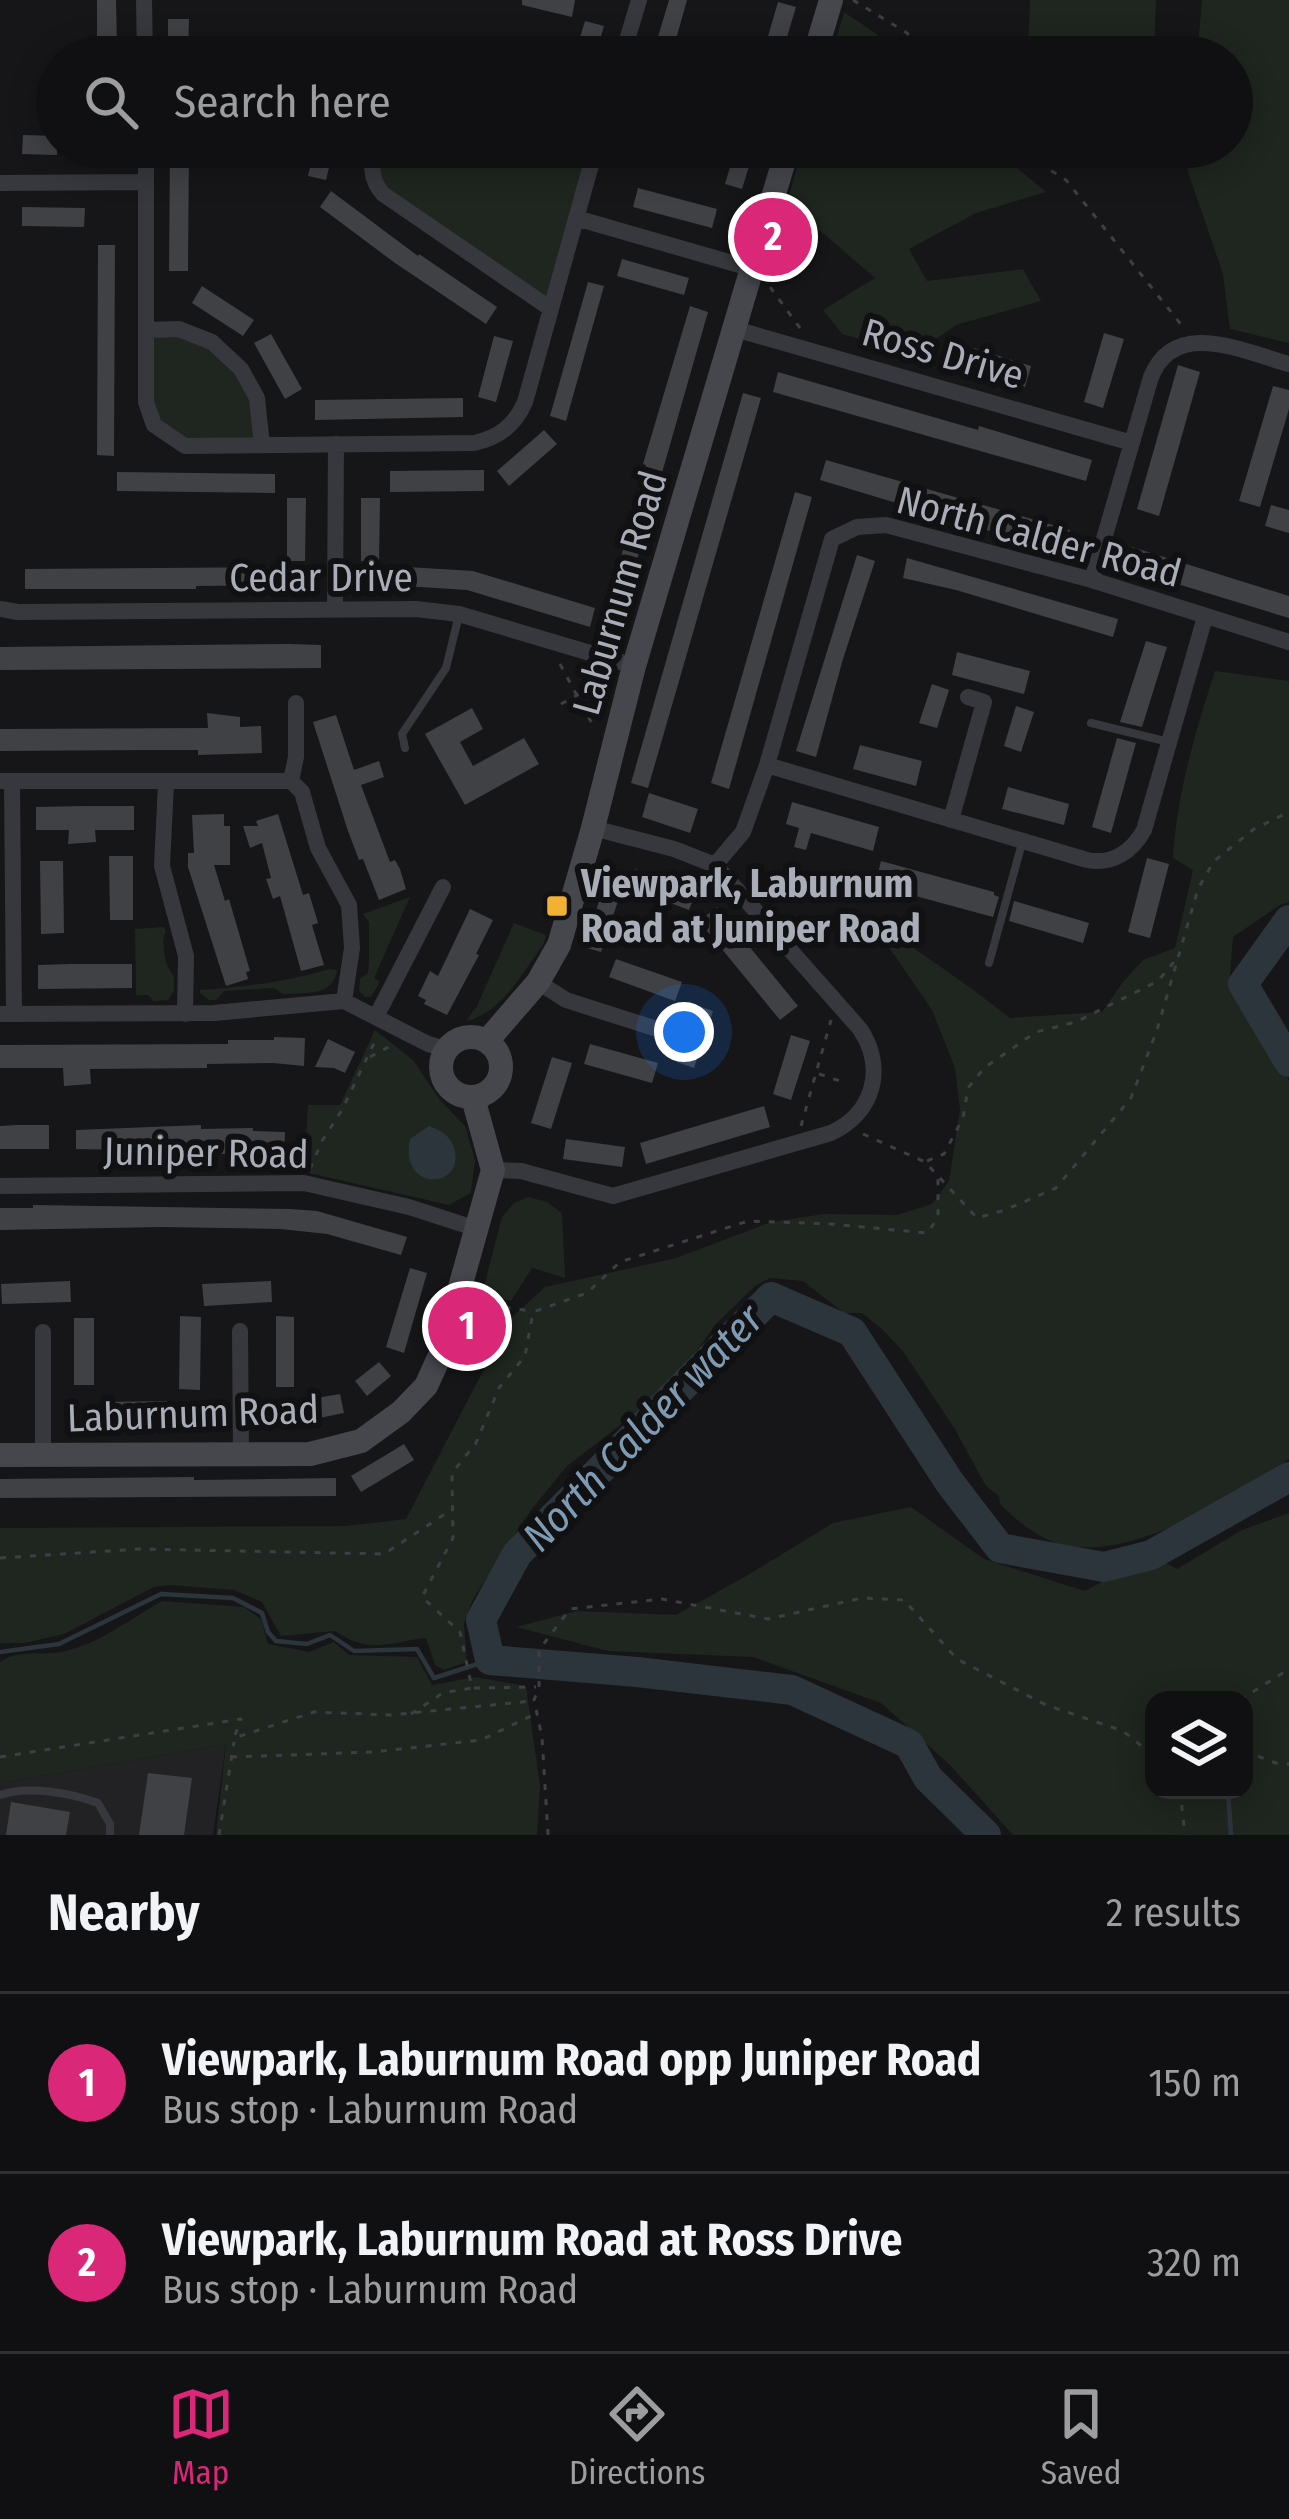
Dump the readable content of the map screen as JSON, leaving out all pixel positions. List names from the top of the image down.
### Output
{
  "streets": {
    "street": [
      "Ross Drive",
      "North Calder Road",
      "Cedar Drive",
      "Laburnum Road",
      "Juniper Road"
    ]
  },
  "crossings": [
    ["Ross Drive", "Laburnum Road"],
    ["Cedar Drive", "Laburnum Road"],
    ["Laburnum Road", "Juniper Road"]
  ],
  "water": ["North Calder water"],
  "places": {
    "transit": ["Viewpark, Laburnum Road at Juniper Road"]
  },
  "page": {
    "search": "Search here",
    "pins": ["2", "1"],
    "heading": ["Nearby", "2 results"],
    "list": [
      {
        "mark": "1",
        "name": "Viewpark, Laburnum Road opp Juniper Road",
        "note": "Bus stop · Laburnum Road",
        "value": "150 m"
      },
      {
        "mark": "2",
        "name": "Viewpark, Laburnum Road at Ross Drive",
        "note": "Bus stop · Laburnum Road",
        "value": "320 m"
      }
    ],
    "nav": ["Map", "Directions", "Saved"]
  }
}
